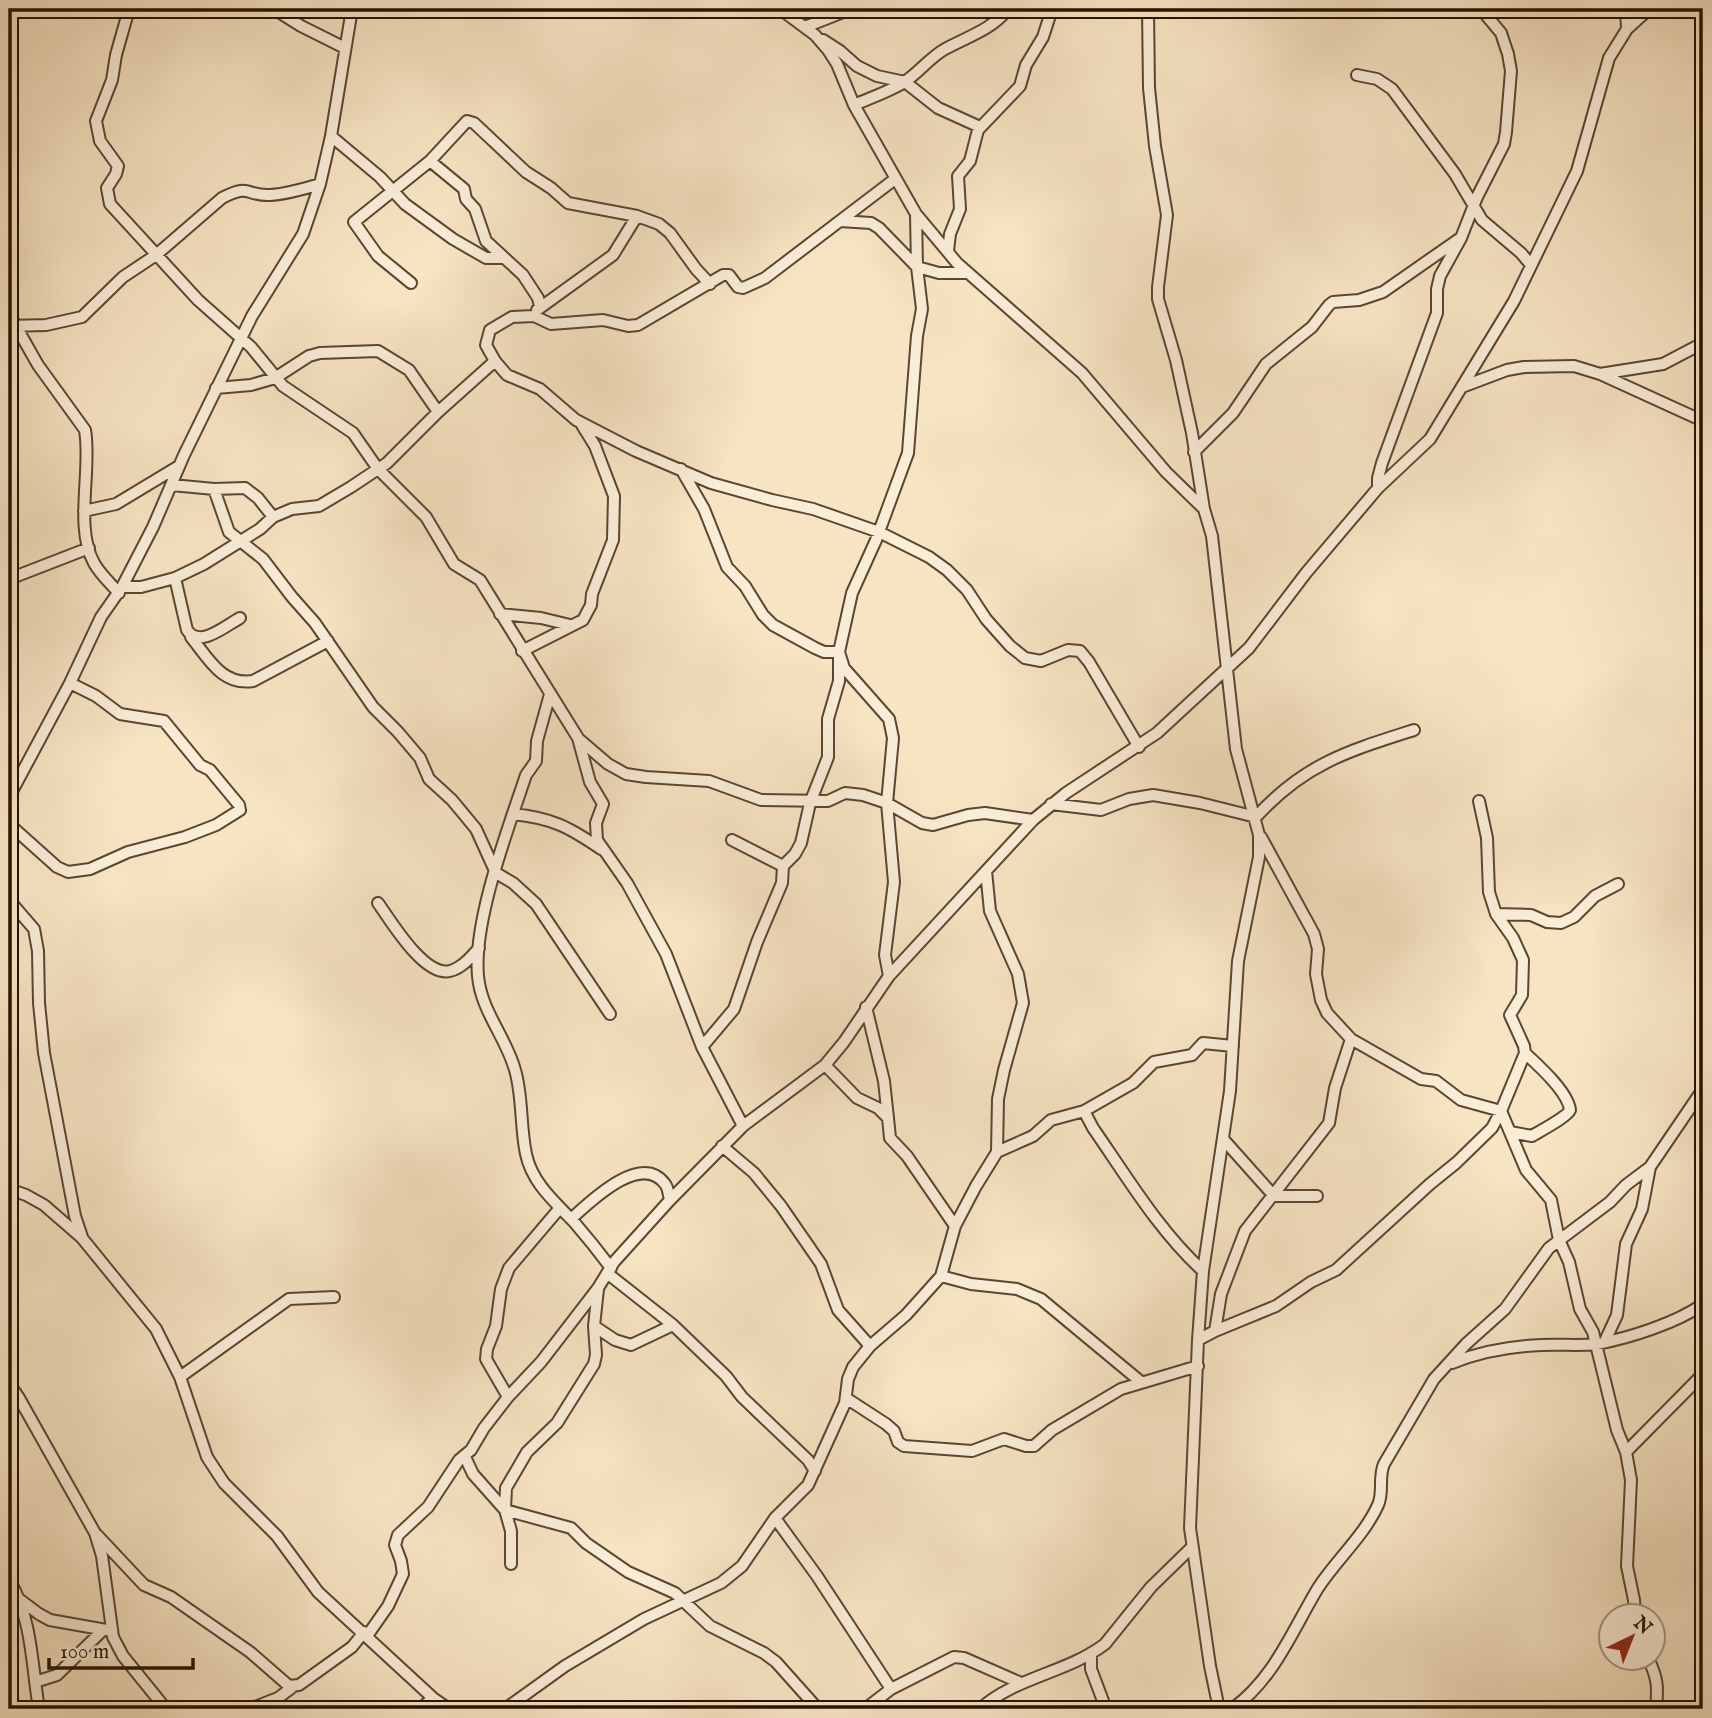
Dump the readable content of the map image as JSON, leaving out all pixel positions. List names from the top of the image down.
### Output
{
  "scale_bar": "100 m",
  "north": "top right"
}
